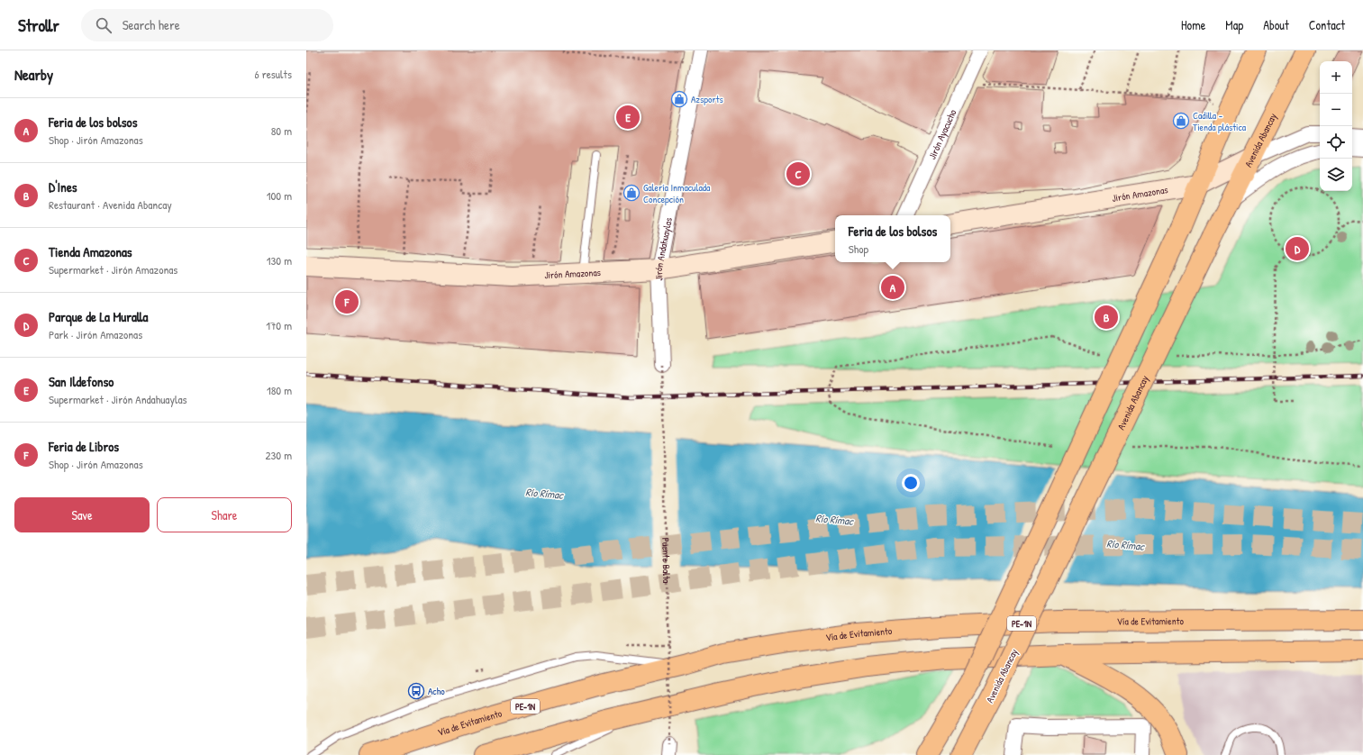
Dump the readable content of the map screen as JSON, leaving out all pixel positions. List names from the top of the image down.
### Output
{
  "streets": {
    "main road": ["Avenida Abancay", "Vía de Evitamiento", "PE-1N"],
    "street": ["Jirón Ayacucho", "Jirón Amazonas", "Jirón Andahuaylas"],
    "path": ["Puente Balta"]
  },
  "crossings": [
    ["Avenida Abancay", "Jirón Amazonas"],
    ["Jirón Amazonas", "Jirón Andahuaylas"],
    ["Jirón Andahuaylas", "Puente Balta"]
  ],
  "water": ["Río Rímac"],
  "places": {
    "shop": ["Azsports", "Cadilla - Tienda plástica", "Galería Inmaculada Concepción"],
    "bus stop": ["Acho"]
  },
  "page": {
    "header": "Strollr",
    "search": "Search here",
    "nav": [
      "Home",
      "Map",
      "About",
      "Contact"
    ],
    "heading": ["Nearby", "6 results"],
    "map_buttons": ["+", "−"],
    "list": [
      {
        "mark": "A",
        "name": "Feria de los bolsos",
        "note": "Shop · Jirón Amazonas",
        "value": "80 m"
      },
      {
        "mark": "B",
        "name": "D'Ines",
        "note": "Restaurant · Avenida Abancay",
        "value": "100 m"
      },
      {
        "mark": "C",
        "name": "Tienda Amazonas",
        "note": "Supermarket · Jirón Amazonas",
        "value": "130 m"
      },
      {
        "mark": "D",
        "name": "Parque de La Muralla",
        "note": "Park · Jirón Amazonas",
        "value": "170 m"
      },
      {
        "mark": "E",
        "name": "San Ildefonso",
        "note": "Supermarket · Jirón Andahuaylas",
        "value": "180 m"
      },
      {
        "mark": "F",
        "name": "Feria de Libros",
        "note": "Shop · Jirón Amazonas",
        "value": "230 m"
      }
    ],
    "pins": [
      "E",
      "C",
      "D",
      "A",
      "F",
      "B"
    ],
    "popup": ["Feria de los bolsos", "Shop"],
    "buttons": ["Save", "Share"]
  }
}
